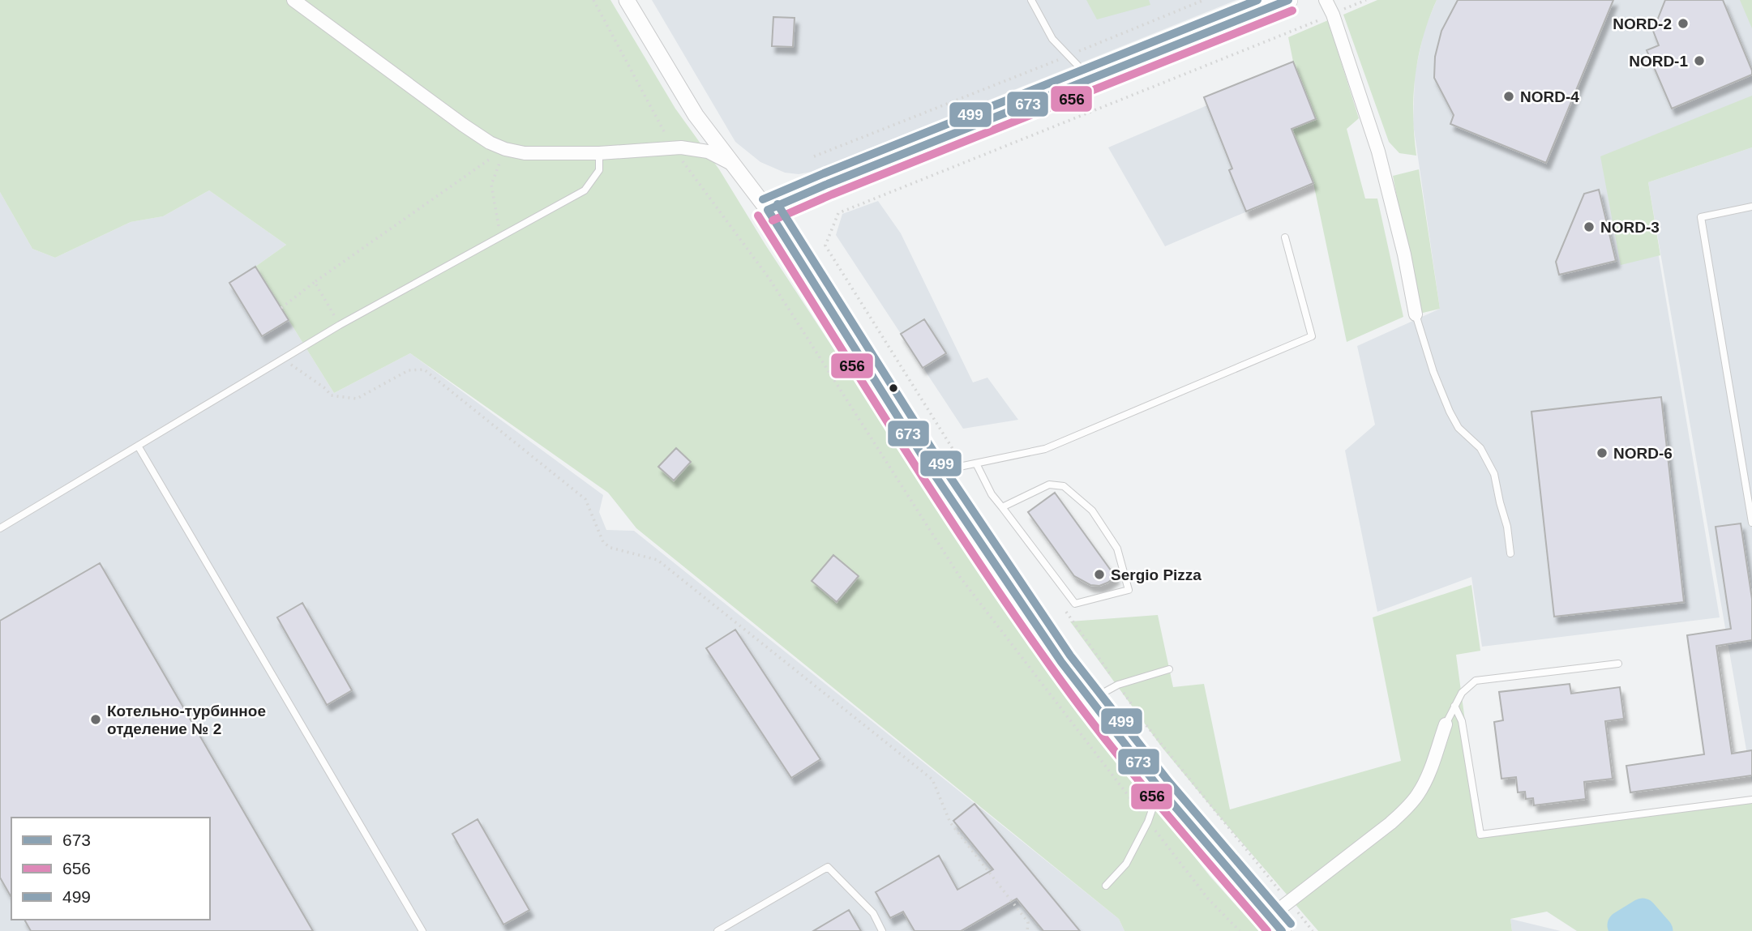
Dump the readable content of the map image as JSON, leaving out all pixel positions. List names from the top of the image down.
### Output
{
  "places": [
    "NORD-2",
    "NORD-1",
    "NORD-4",
    "NORD-3",
    "NORD-6",
    "Sergio Pizza",
    "Котельно-турбинное отделение № 2"
  ],
  "lines": ["transit line 673", "transit line 499", "transit line 656"],
  "legend": ["673", "656", "499"]
}
